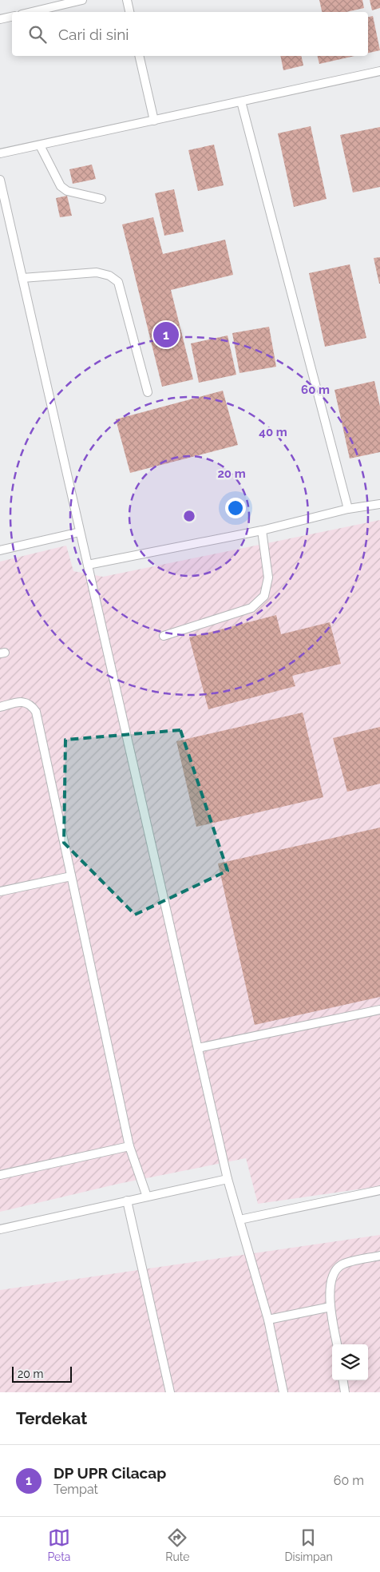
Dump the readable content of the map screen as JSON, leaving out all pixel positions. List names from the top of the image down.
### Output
{
  "scale_bar": "20 m",
  "page": {
    "search": "Cari di sini",
    "pins": "1",
    "scale": "20 m",
    "heading": "Terdekat",
    "list": [
      {
        "mark": "1",
        "name": "DP UPR Cilacap",
        "note": "Tempat",
        "value": "60 m"
      }
    ],
    "nav": ["Peta", "Rute", "Disimpan"]
  },
  "rings": ["60 m", "40 m", "20 m"]
}
